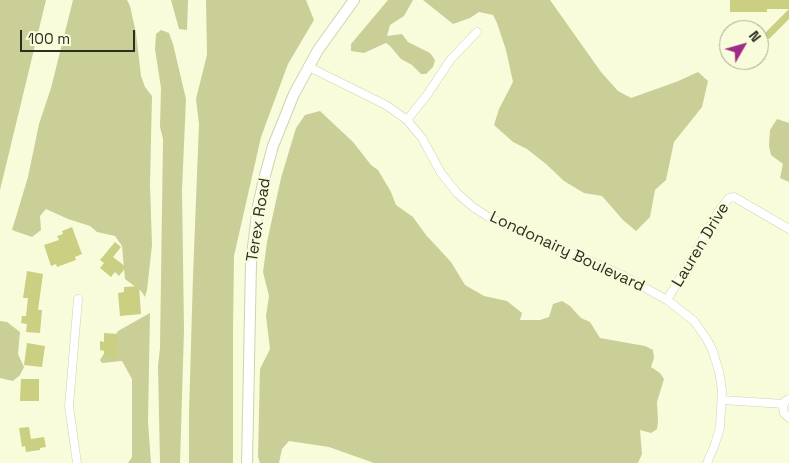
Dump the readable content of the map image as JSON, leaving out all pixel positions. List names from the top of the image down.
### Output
{
  "streets": {
    "main road": ["Terex Road"],
    "street": ["Lauren Drive", "Londonairy Boulevard"]
  },
  "crossings": [
    ["Terex Road", "Londonairy Boulevard"],
    ["Lauren Drive", "Londonairy Boulevard"]
  ],
  "scale_bar": "100 m",
  "north": "top right"
}
